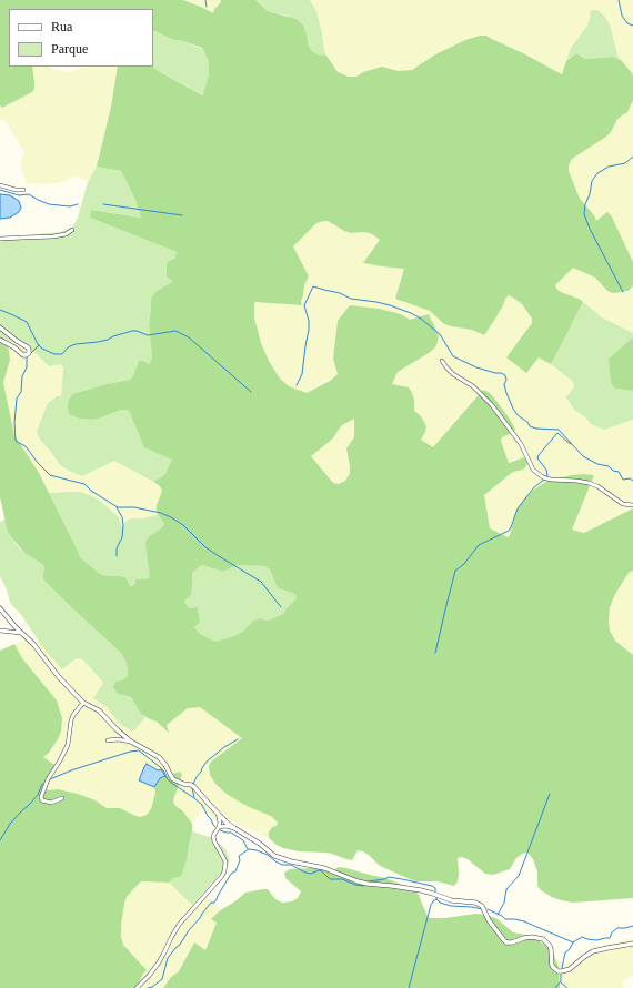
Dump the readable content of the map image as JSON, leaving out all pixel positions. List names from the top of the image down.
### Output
{
  "legend": ["Rua", "Parque"]
}
